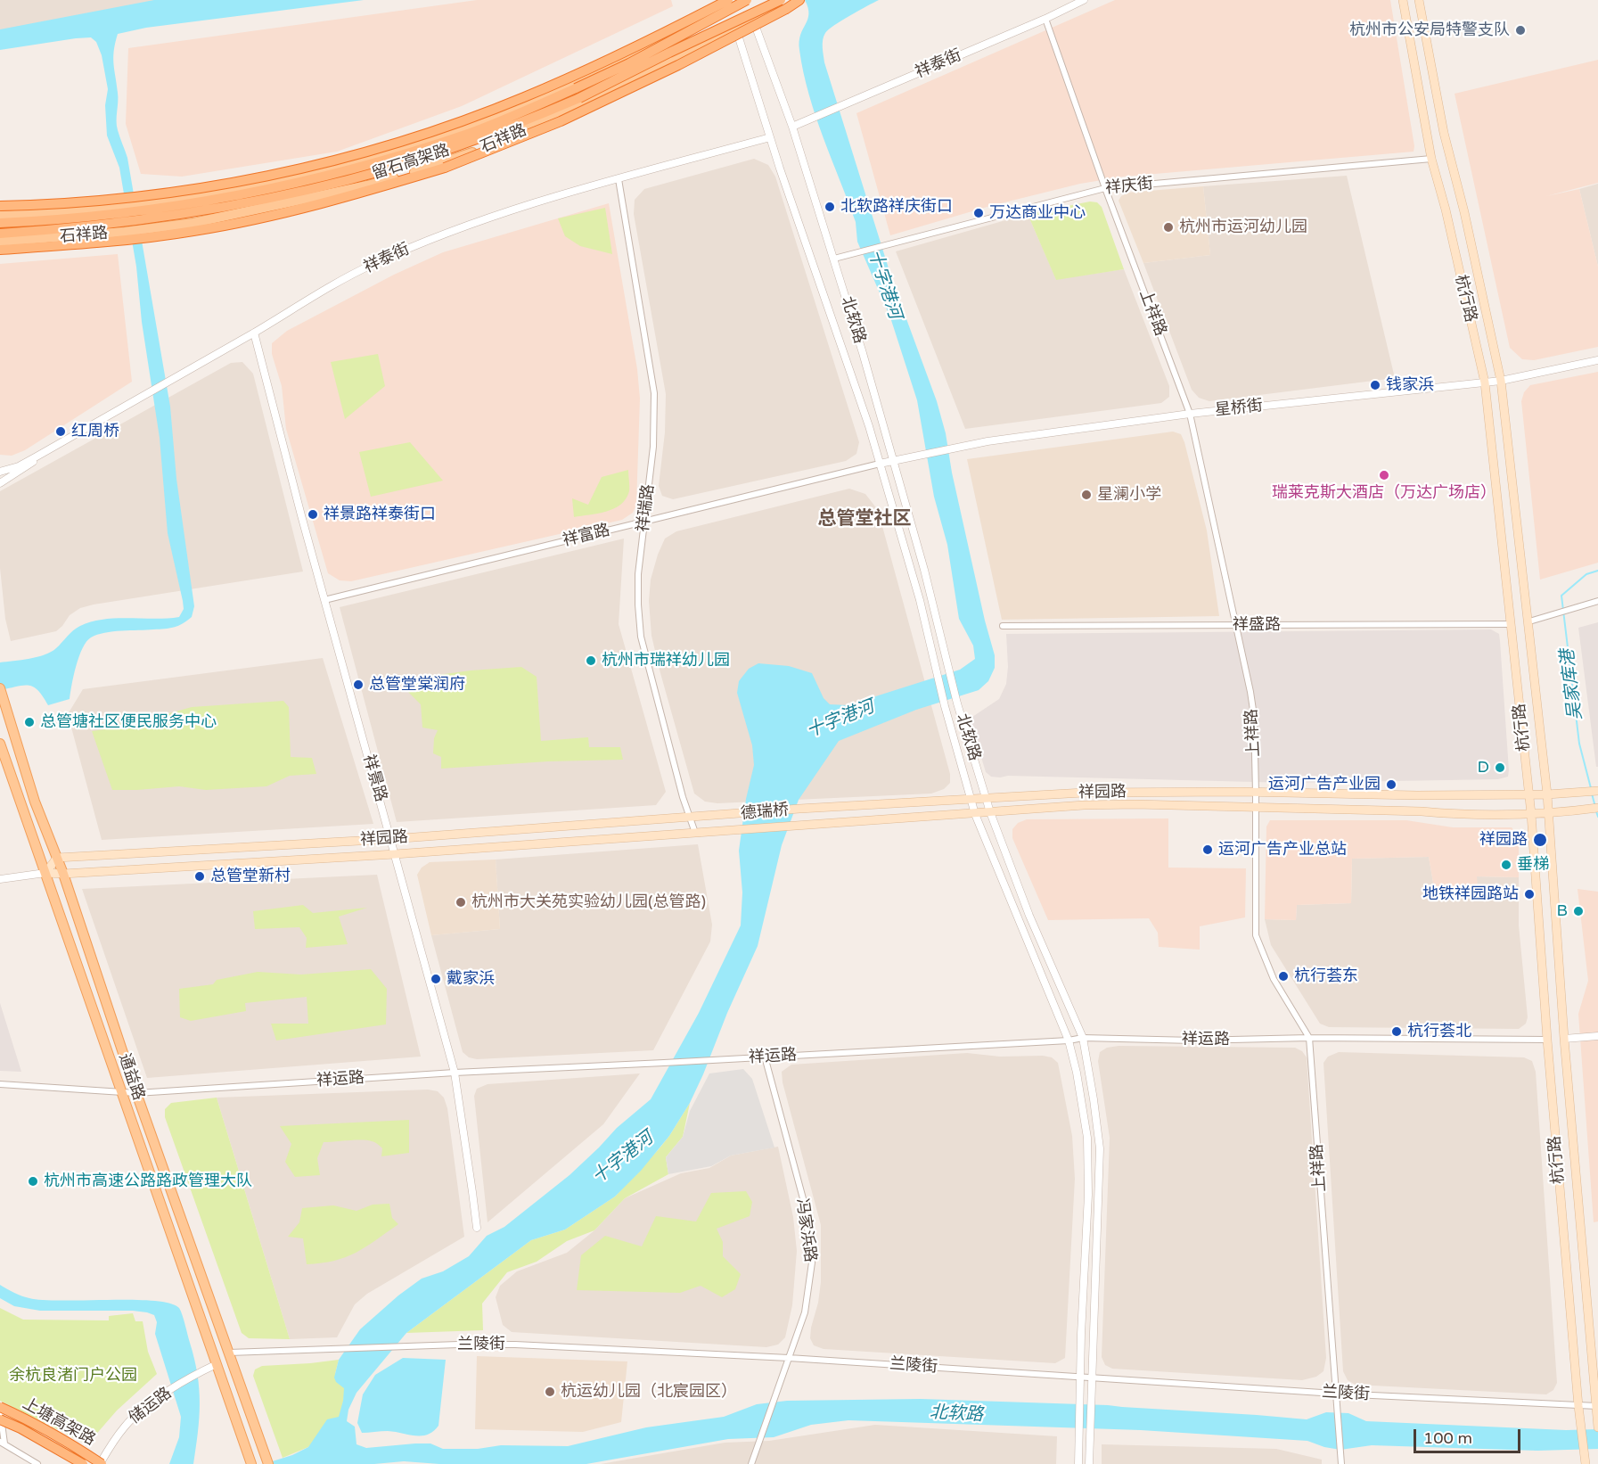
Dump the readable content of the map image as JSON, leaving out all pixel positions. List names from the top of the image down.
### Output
{
  "streets": {
    "highway": ["留石高架路", "上塘高架路"],
    "main road": [
      "石祥路",
      "杭行路",
      "祥园路",
      "德瑞桥",
      "通益路"
    ],
    "street": [
      "祥泰街",
      "祥庆街",
      "上祥路",
      "北软路",
      "星桥街",
      "祥瑞路",
      "祥富路",
      "祥盛路",
      "祥景路",
      "祥运路",
      "冯家浜路",
      "兰陵街",
      "储运路"
    ]
  },
  "crossings": [
    ["祥泰街", "上祥路"],
    ["祥泰街", "北软路"],
    ["祥泰街", "祥瑞路"],
    ["祥泰街", "祥景路"],
    ["石祥路", "留石高架路"],
    ["石祥路", "北软路"],
    ["祥庆街", "杭行路"],
    ["祥庆街", "上祥路"],
    ["祥庆街", "北软路"],
    ["杭行路", "星桥街"],
    ["杭行路", "祥盛路"],
    ["杭行路", "祥园路"],
    ["杭行路", "祥运路"],
    ["杭行路", "兰陵街"],
    ["上祥路", "星桥街"],
    ["上祥路", "祥盛路"],
    ["上祥路", "祥园路"],
    ["上祥路", "祥运路"],
    ["上祥路", "兰陵街"],
    ["北软路", "星桥街"],
    ["北软路", "祥富路"],
    ["北软路", "祥园路"],
    ["北软路", "祥运路"],
    ["北软路", "兰陵街"],
    ["星桥街", "祥富路"],
    ["祥瑞路", "祥富路"],
    ["祥瑞路", "祥园路"],
    ["祥富路", "祥景路"],
    ["祥景路", "祥园路"],
    ["祥景路", "祥运路"],
    ["祥园路", "德瑞桥"],
    ["祥园路", "通益路"],
    ["祥运路", "通益路"],
    ["祥运路", "冯家浜路"],
    ["通益路", "兰陵街"],
    ["通益路", "储运路"],
    ["冯家浜路", "兰陵街"],
    ["储运路", "上塘高架路"]
  ],
  "districts": ["总管堂社区"],
  "water": ["十字港河", "吴家库港", "北软路"],
  "parks": ["余杭良渚门户公园"],
  "places": [
    "杭州市公安局特警支队",
    "北软路祥庆街口",
    "万达商业中心",
    "杭州市运河幼儿园",
    "钱家浜",
    "红周桥",
    "瑞莱克斯大酒店（万达广场店）",
    "星澜小学",
    "祥景路祥泰街口",
    "杭州市瑞祥幼儿园",
    "总管堂棠润府",
    "总管塘社区便民服务中心",
    "D",
    "运河广告产业园",
    "祥园路",
    "运河广告产业总站",
    "垂梯",
    "总管堂新村",
    "地铁祥园路站",
    "杭州市大关苑实验幼儿园(总管路)",
    "B",
    "杭行荟东",
    "戴家浜",
    "杭行荟北",
    "杭州市高速公路路政管理大队",
    "杭运幼儿园（北宸园区）"
  ],
  "scale_bar": "100 m"
}
